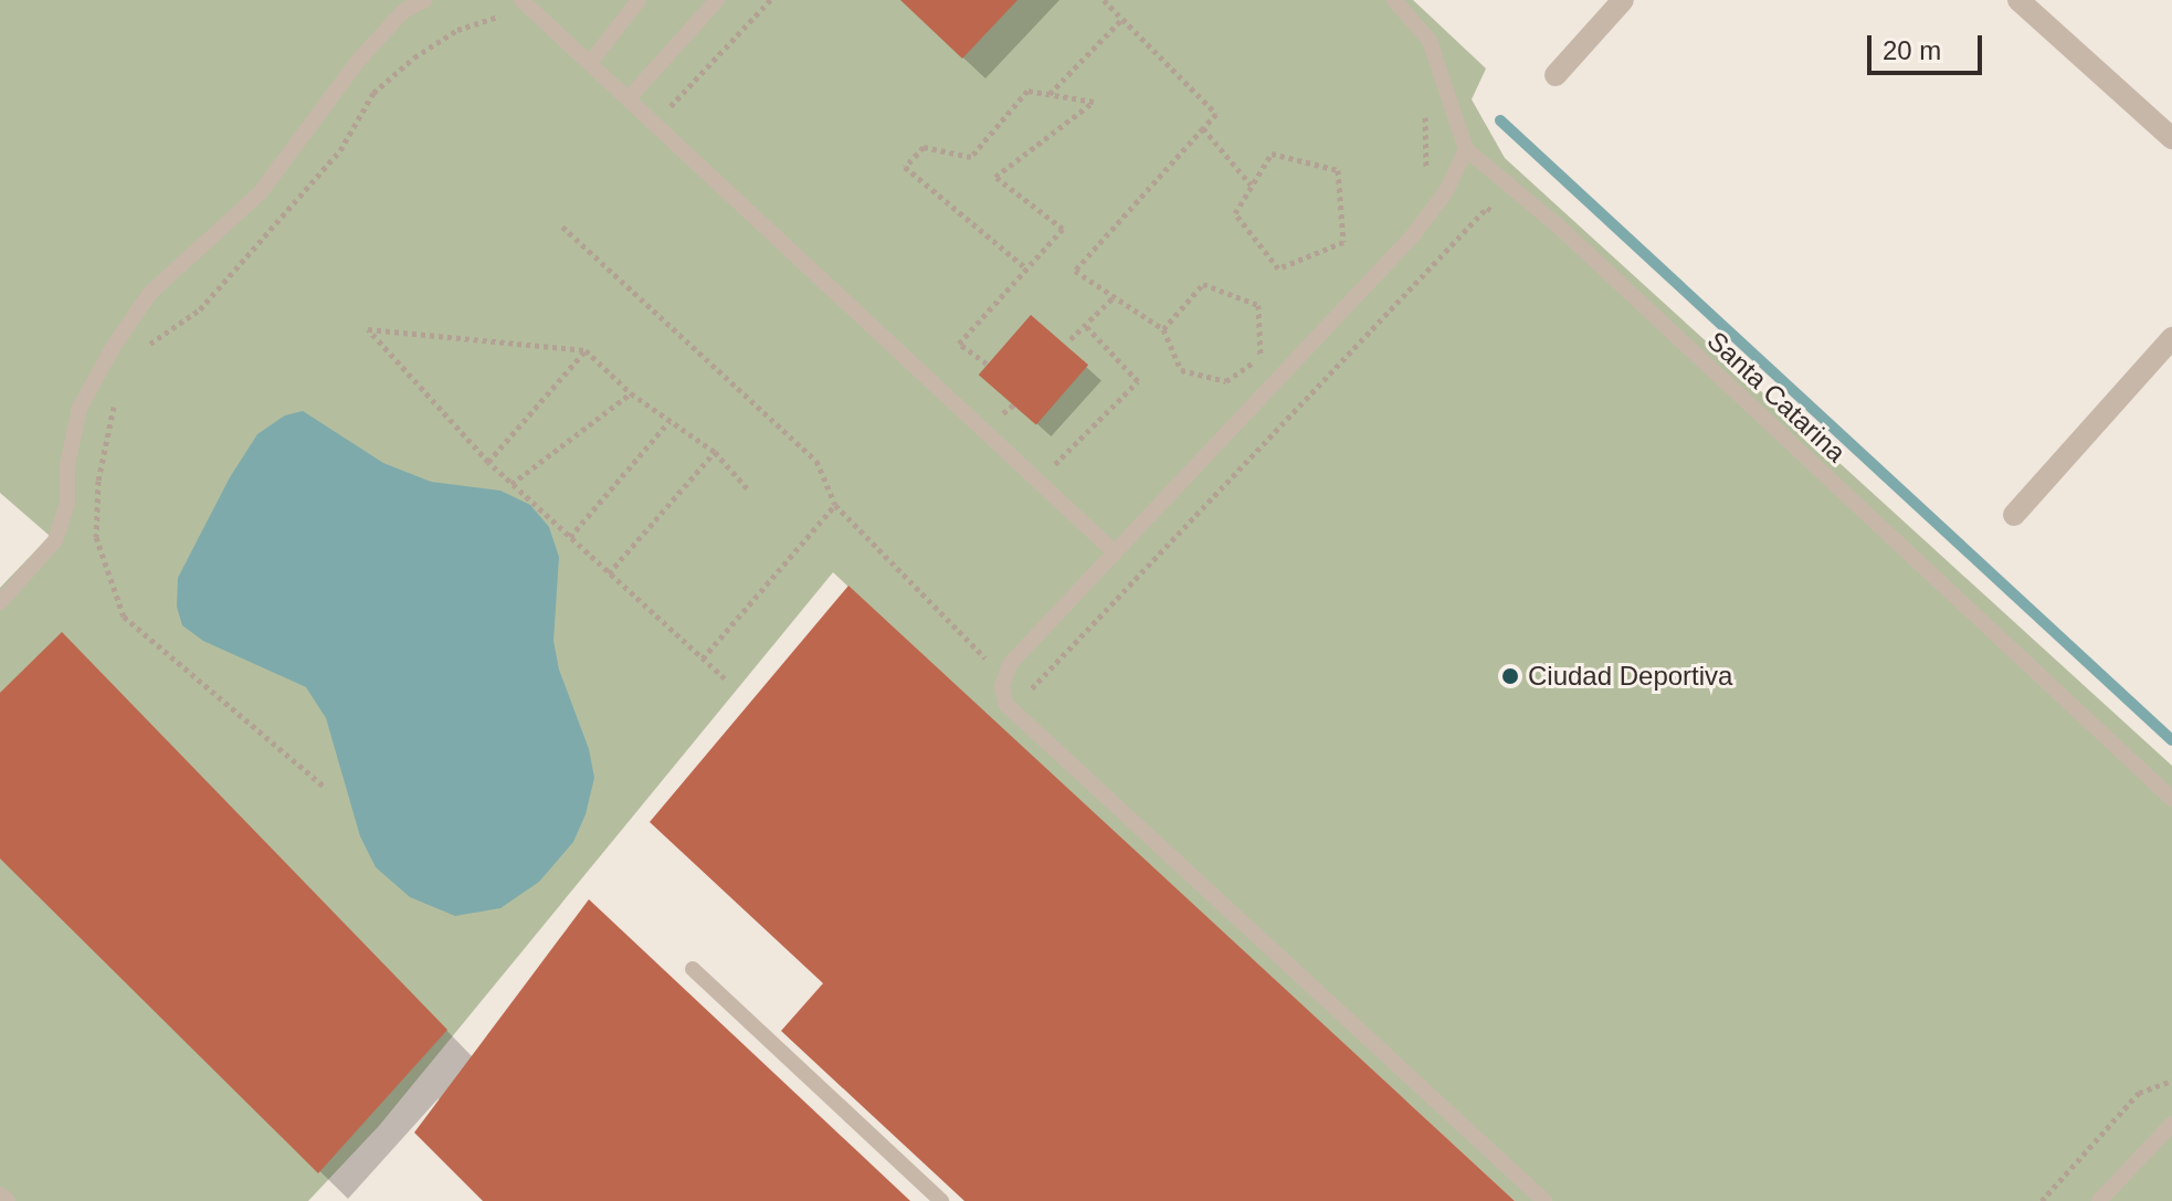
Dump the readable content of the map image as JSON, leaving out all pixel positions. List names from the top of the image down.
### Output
{
  "streets": {
    "lane": ["Santa Catarina"]
  },
  "places": ["Ciudad Deportiva"],
  "scale_bar": "20 m"
}
